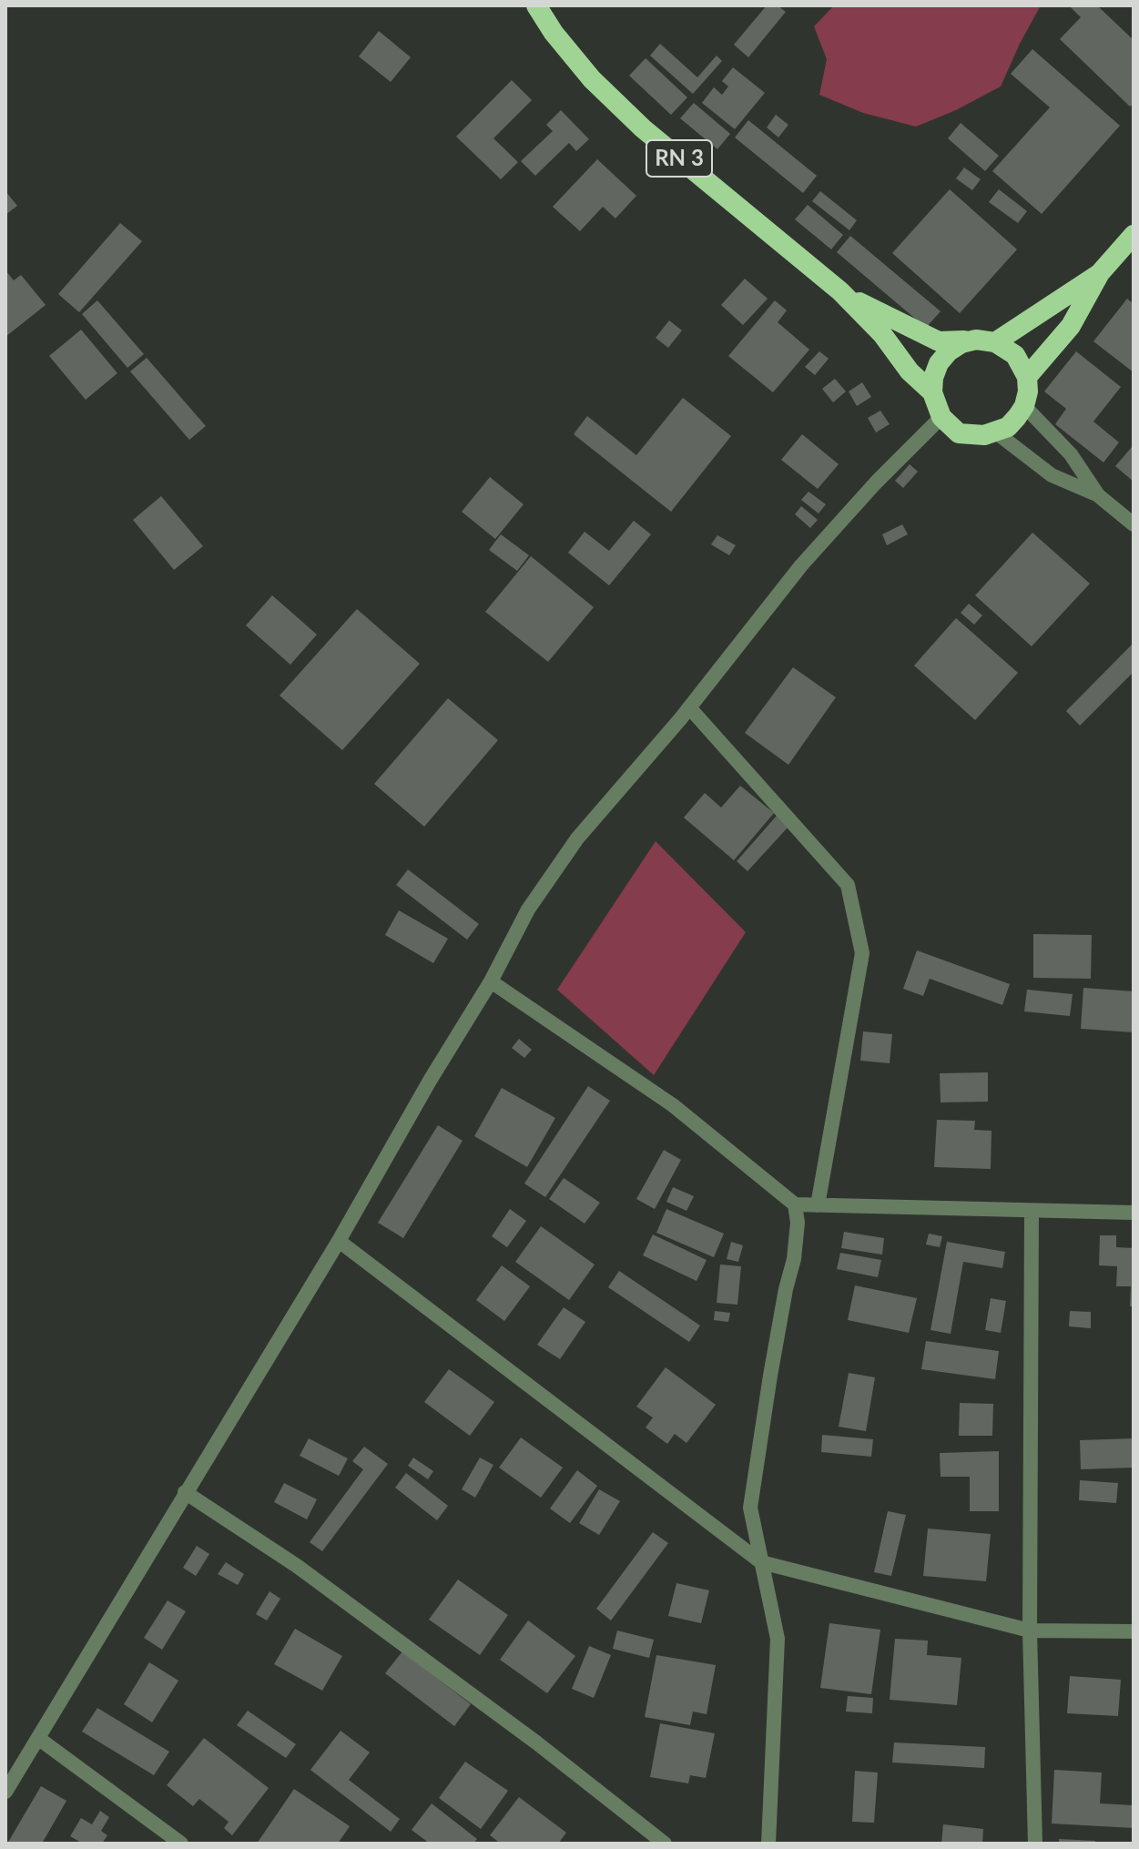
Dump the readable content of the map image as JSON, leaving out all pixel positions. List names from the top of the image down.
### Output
{
  "streets": {
    "highway": ["RN 3"]
  }
}
